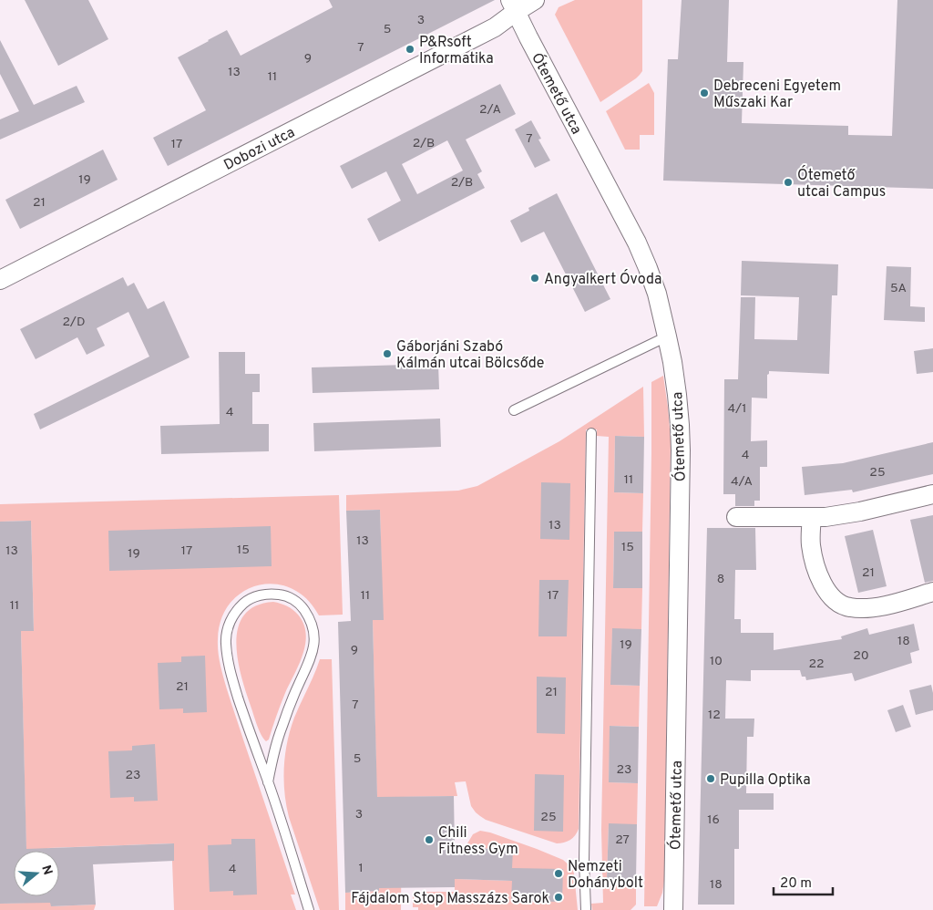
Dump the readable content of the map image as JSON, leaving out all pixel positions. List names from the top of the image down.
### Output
{
  "streets": {
    "street": ["Ótemető utca", "Dobozi utca"]
  },
  "crossings": [
    ["Ótemető utca", "Dobozi utca"]
  ],
  "places": [
    "P&Rsoft Informatika",
    "Debreceni Egyetem Műszaki Kar",
    "Ótemető utcai Campus",
    "Angyalkert Óvoda",
    "Gáborjáni Szabó Kálmán utcai Bölcsőde",
    "Pupilla Optika",
    "Chili Fitness Gym",
    "Nemzeti Dohánybolt",
    "Fájdalom Stop Masszázs Sarok"
  ],
  "house_numbers": [
    "3",
    "5",
    "7",
    "9",
    "13",
    "11",
    "2/A",
    "7",
    "2/B",
    "17",
    "19",
    "2/B",
    "21",
    "5A",
    "2/D",
    "4/1",
    "4",
    "4",
    "25",
    "11",
    "4/A",
    "13",
    "13",
    "15",
    "15",
    "13",
    "17",
    "19",
    "21",
    "8",
    "11",
    "17",
    "11",
    "18",
    "19",
    "9",
    "20",
    "10",
    "22",
    "21",
    "21",
    "7",
    "12",
    "5",
    "23",
    "23",
    "3",
    "25",
    "16",
    "27",
    "1",
    "4",
    "18"
  ],
  "scale_bar": "20 m",
  "north": "right"
}
